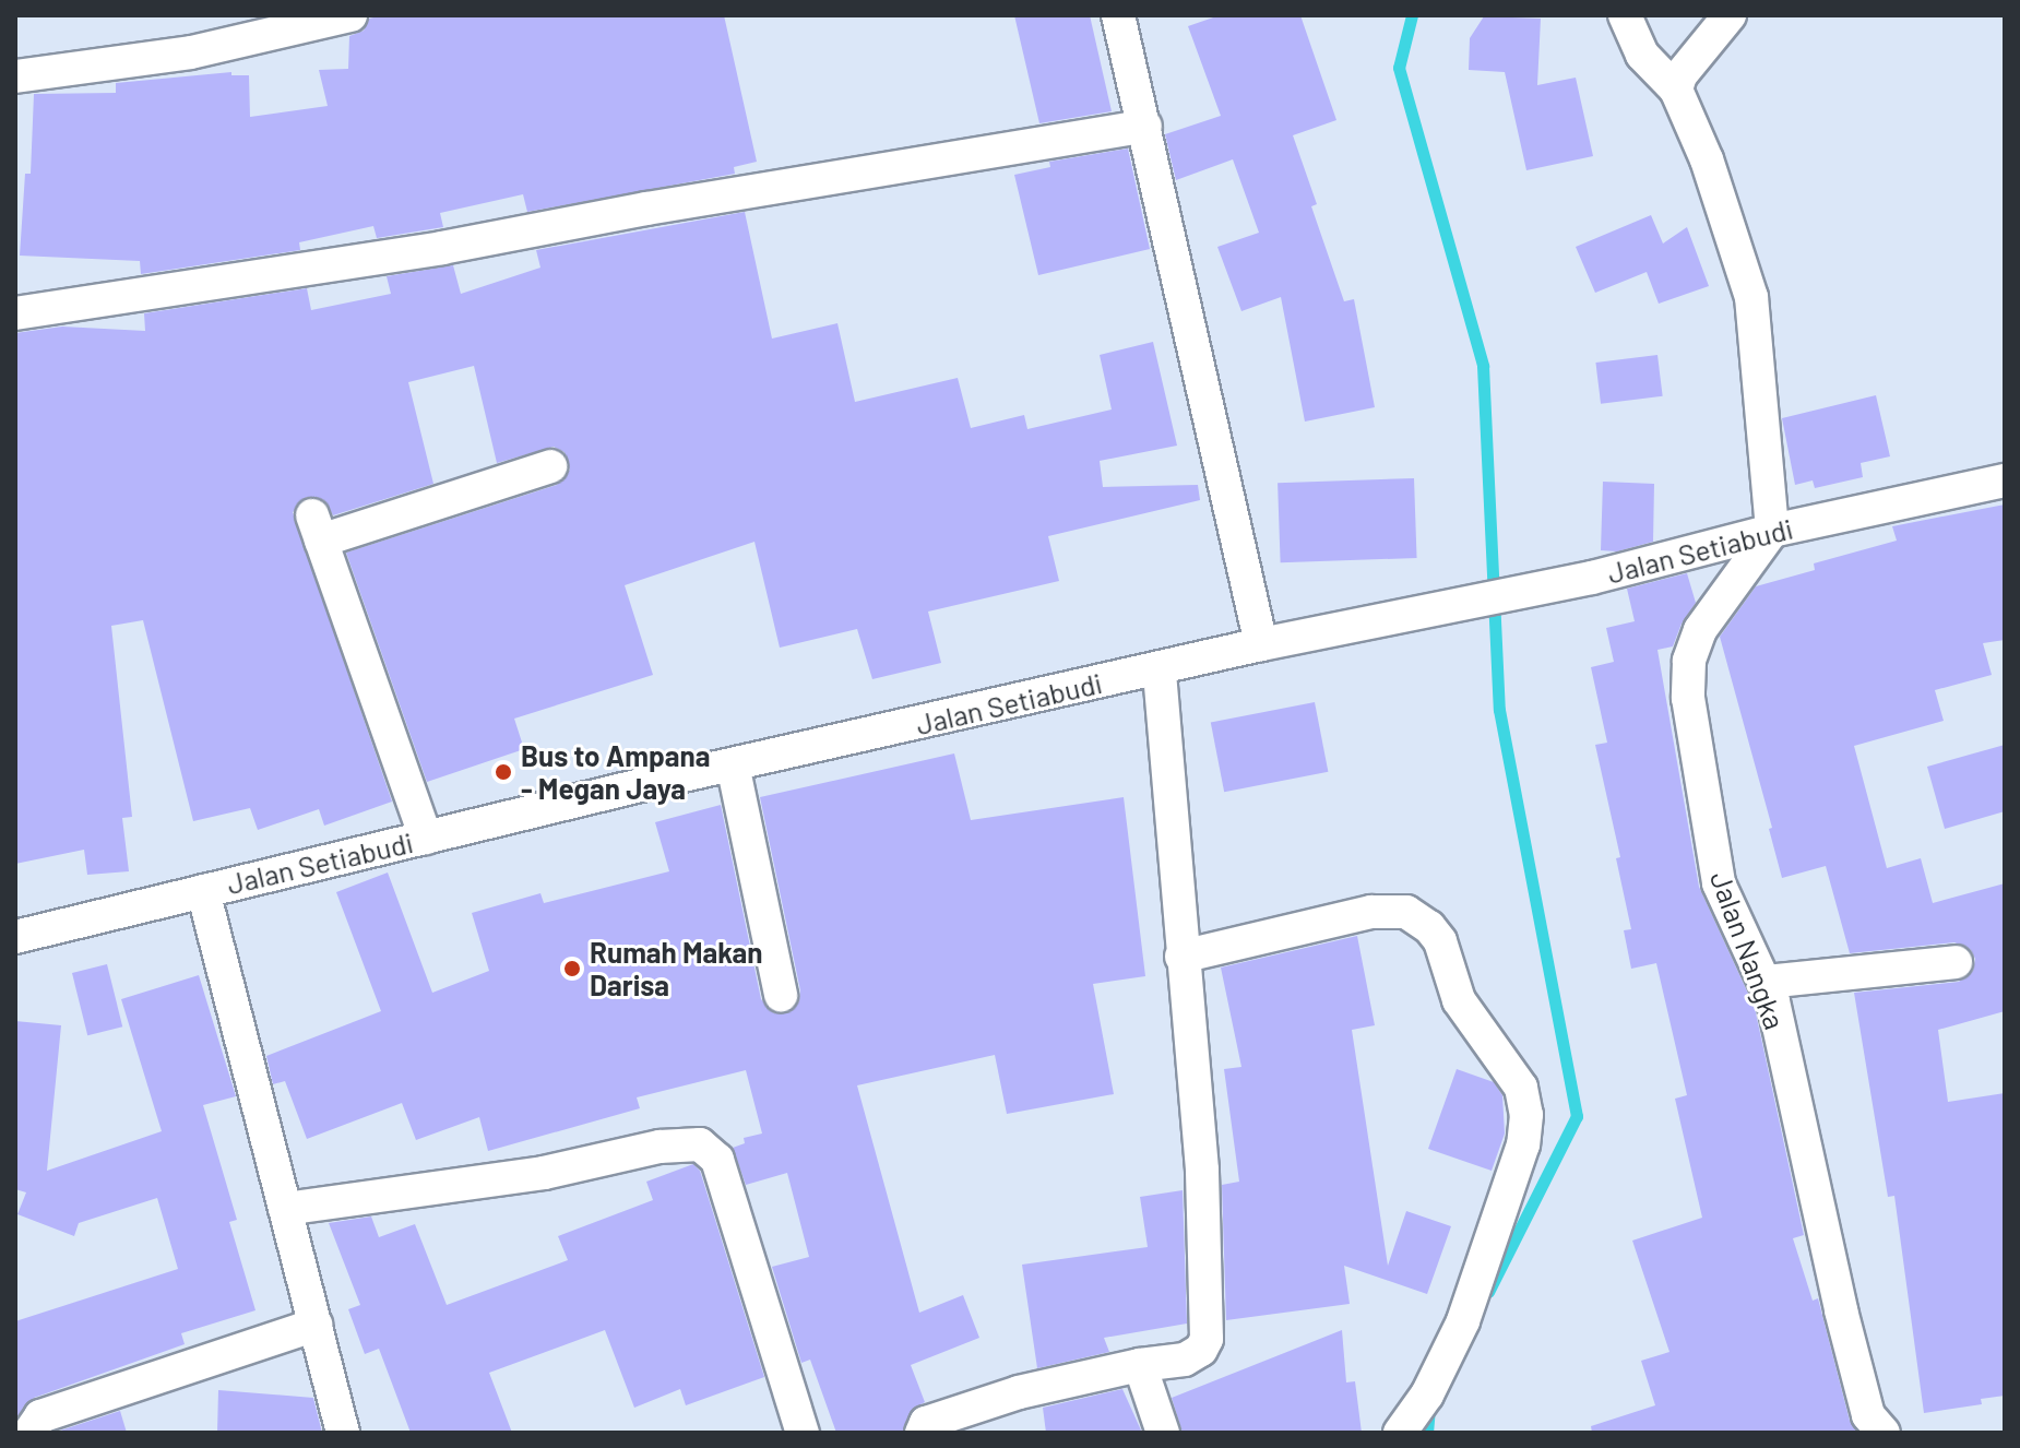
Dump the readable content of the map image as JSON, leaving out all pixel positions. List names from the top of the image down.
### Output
{
  "streets": {
    "street": ["Jalan Setiabudi", "Jalan Nangka"]
  },
  "crossings": [
    ["Jalan Setiabudi", "Jalan Nangka"]
  ],
  "places": ["Bus to Ampana - Megan Jaya", "Rumah Makan Darisa"]
}
